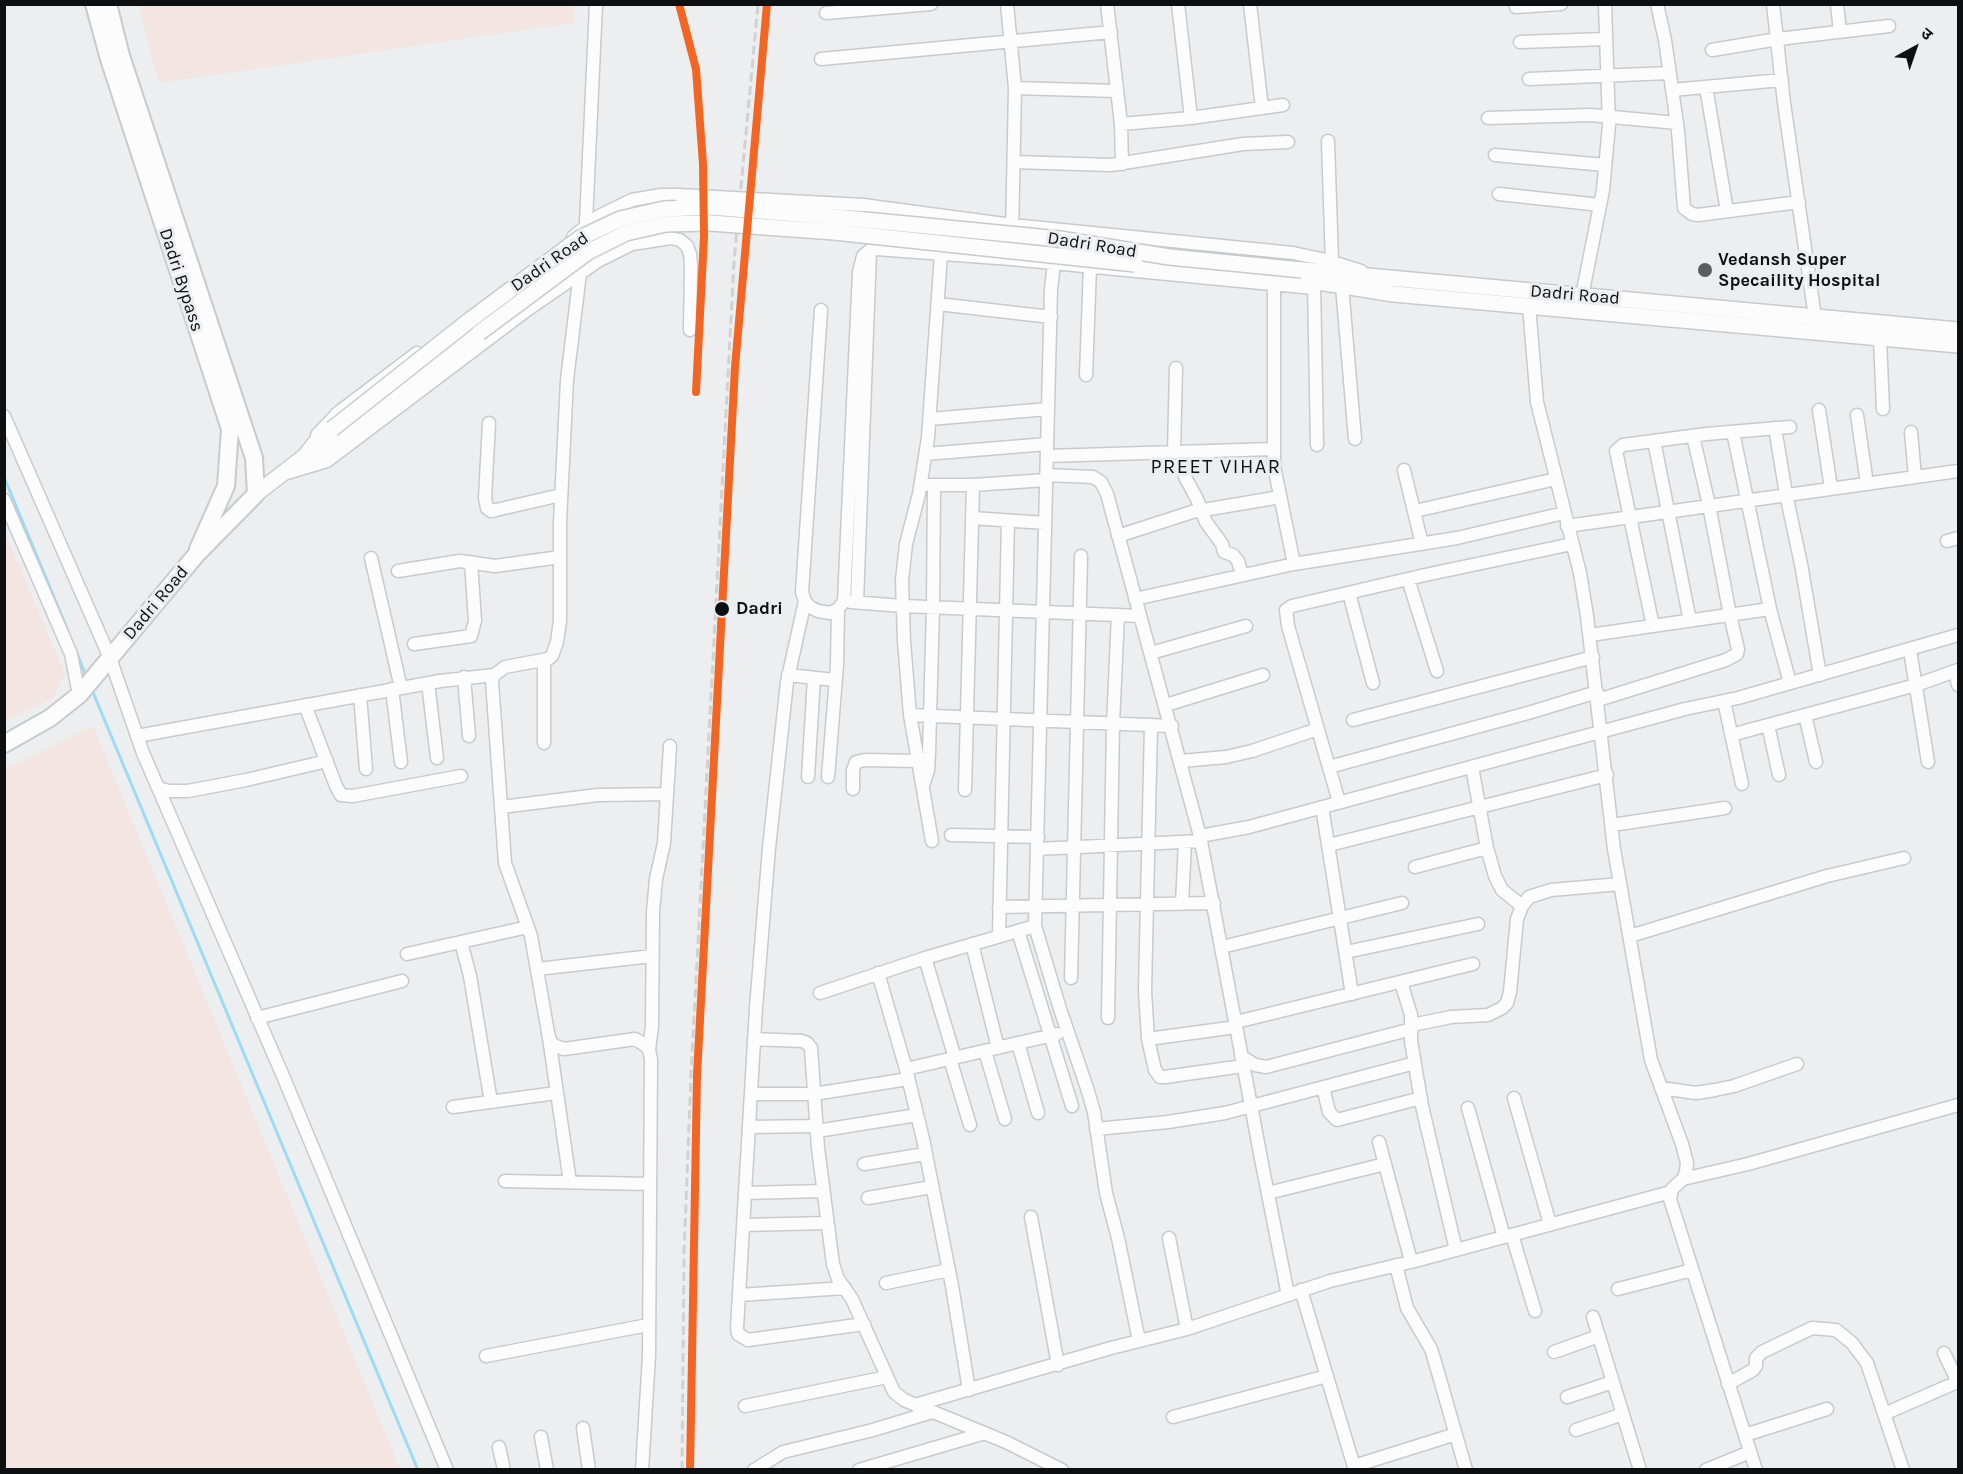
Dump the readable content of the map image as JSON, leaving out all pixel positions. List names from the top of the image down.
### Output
{
  "streets": {
    "main road": ["Dadri Road", "Dadri Bypass"]
  },
  "crossings": [
    ["Dadri Road", "Dadri Bypass"]
  ],
  "districts": ["PREET VIHAR"],
  "places": ["Vedansh Super Specaility Hospital", "Dadri"],
  "north": "top right"
}
